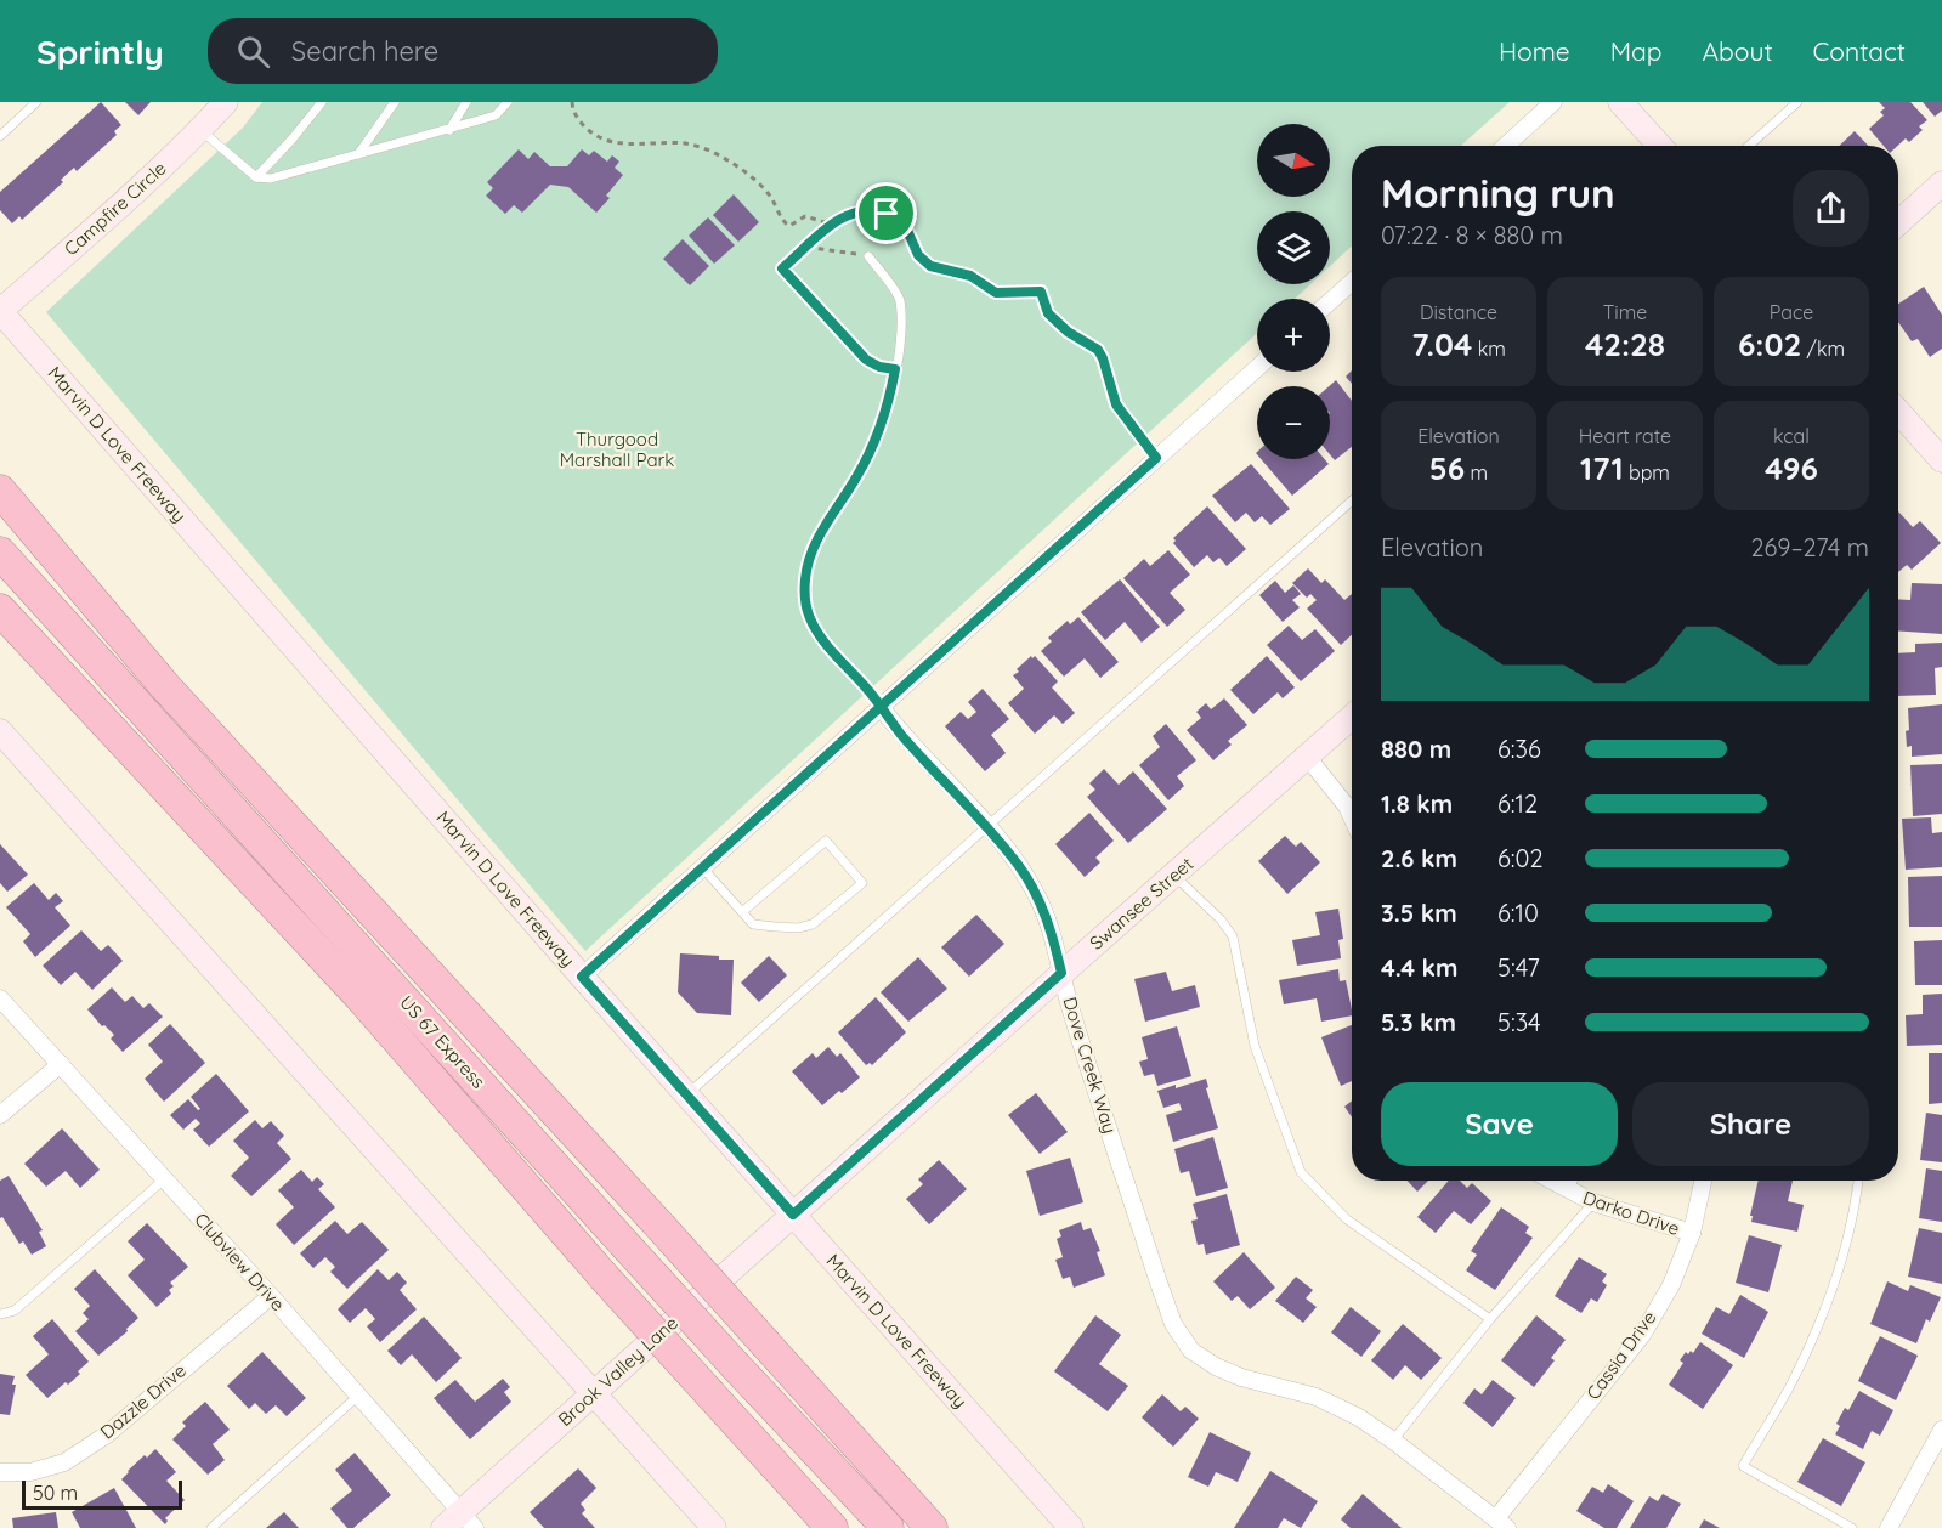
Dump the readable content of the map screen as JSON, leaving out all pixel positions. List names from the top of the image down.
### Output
{
  "streets": {
    "highway": ["US 67 Express"],
    "main road": [
      "Campfire Circle",
      "Marvin D Love Freeway",
      "Swansee Street",
      "Brook Valley Lane"
    ],
    "street": [
      "Dove Creek Way",
      "Darko Drive",
      "Clubview Drive",
      "Cassia Drive",
      "Dazzle Drive"
    ]
  },
  "crossings": [
    ["Campfire Circle", "Marvin D Love Freeway"],
    ["Marvin D Love Freeway", "Swansee Street"],
    ["Marvin D Love Freeway", "Brook Valley Lane"],
    ["Swansee Street", "Dove Creek Way"],
    ["Swansee Street", "Brook Valley Lane"],
    ["Dove Creek Way", "Cassia Drive"],
    ["Darko Drive", "Cassia Drive"],
    ["Clubview Drive", "Brook Valley Lane"],
    ["Clubview Drive", "Dazzle Drive"]
  ],
  "parks": ["Thurgood Marshall Park"],
  "scale_bar": "50 m",
  "north": "right",
  "page": {
    "header": "Sprintly",
    "search": "Search here",
    "nav": [
      "Home",
      "Map",
      "About",
      "Contact"
    ],
    "map_buttons": ["+", "−"],
    "heading": ["Morning run", "07:22 · 8 × 880 m"],
    "stats": [
      ["Distance", "7.04 km"],
      ["Time", "42:28"],
      ["Pace", "6:02 /km"],
      ["Elevation", "56 m"],
      ["Heart rate", "171 bpm"],
      ["kcal", "496"]
    ],
    "chart": ["Elevation", "269–274 m"],
    "list": [
      {
        "name": "880 m",
        "note": "6:36"
      },
      {
        "name": "1.8 km",
        "note": "6:12"
      },
      {
        "name": "2.6 km",
        "note": "6:02"
      },
      {
        "name": "3.5 km",
        "note": "6:10"
      },
      {
        "name": "4.4 km",
        "note": "5:47"
      },
      {
        "name": "5.3 km",
        "note": "5:34"
      }
    ],
    "buttons": ["Save", "Share"],
    "scale": "50 m"
  }
}
